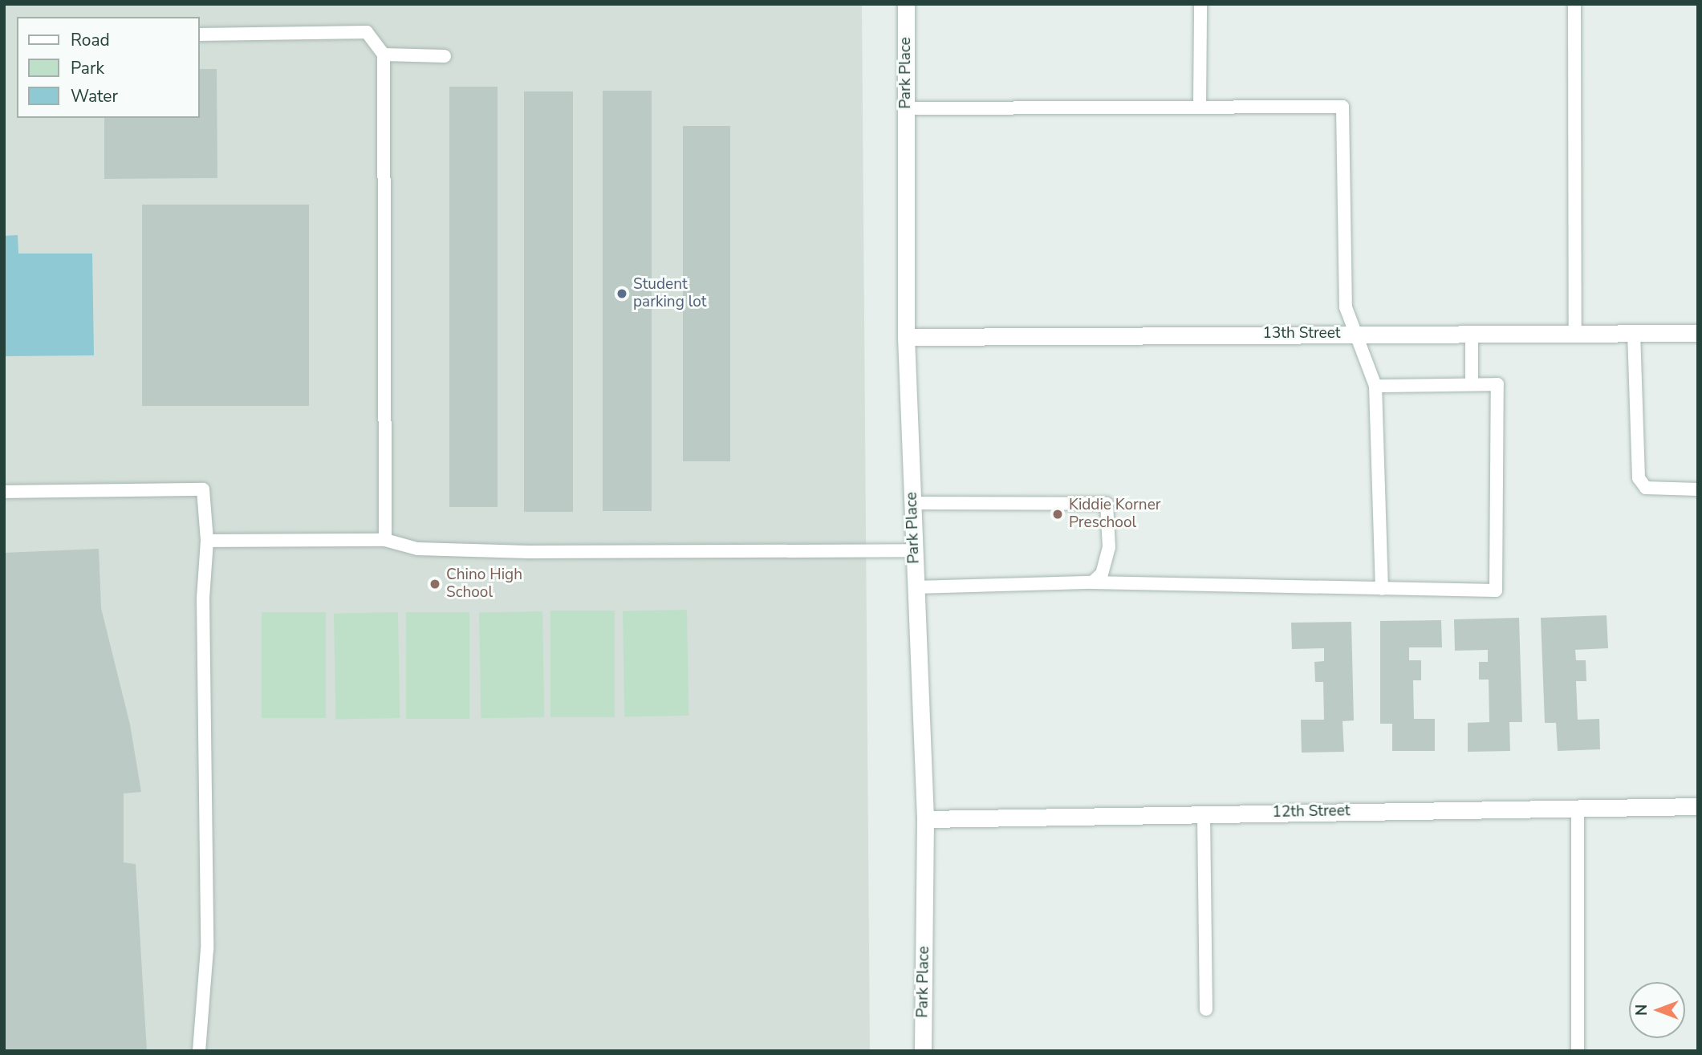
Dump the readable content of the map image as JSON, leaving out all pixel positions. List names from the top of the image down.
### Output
{
  "streets": {
    "street": ["Park Place", "13th Street", "12th Street"]
  },
  "crossings": [
    ["Park Place", "13th Street"],
    ["Park Place", "12th Street"]
  ],
  "places": ["Student parking lot", "Kiddie Korner Preschool", "Chino High School"],
  "legend": ["Road", "Park", "Water"],
  "north": "left"
}
